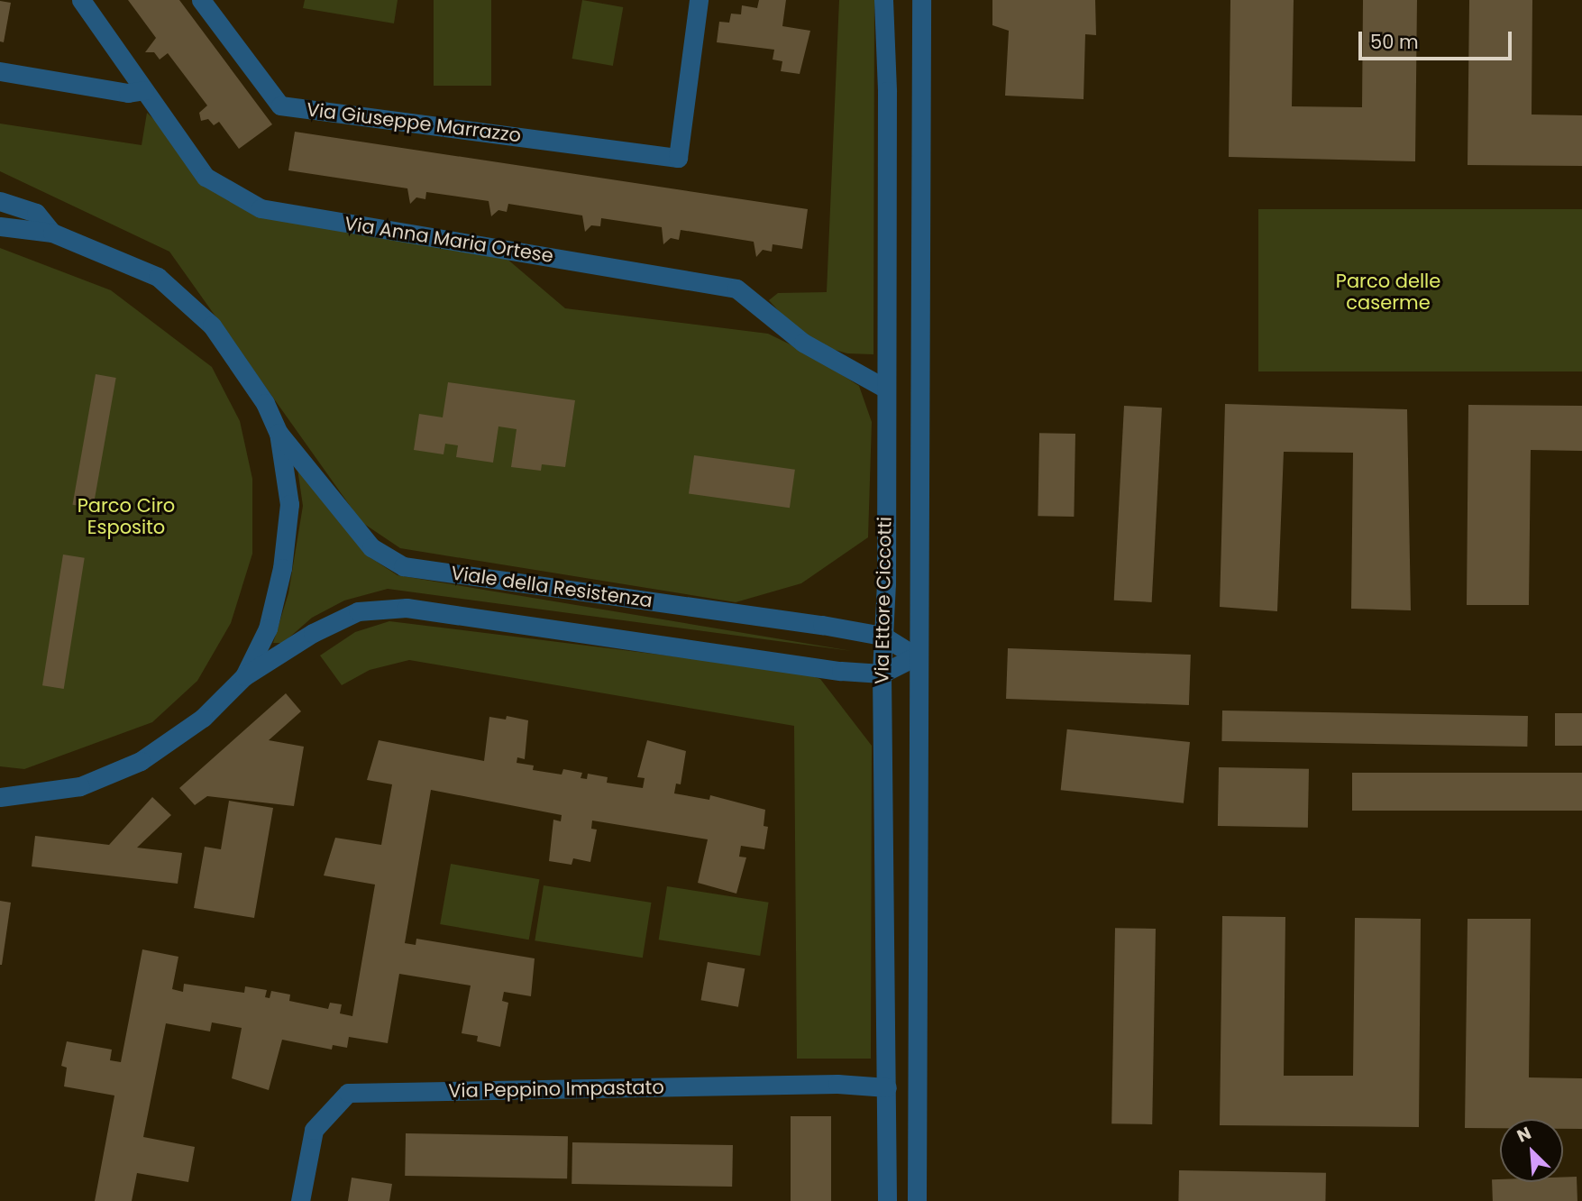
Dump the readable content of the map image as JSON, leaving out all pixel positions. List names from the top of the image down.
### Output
{
  "streets": {
    "street": [
      "Via Giuseppe Marrazzo",
      "Via Anna Maria Ortese",
      "Viale della Resistenza",
      "Via Ettore Ciccotti",
      "Via Peppino Impastato"
    ]
  },
  "crossings": [
    ["Via Anna Maria Ortese", "Via Ettore Ciccotti"],
    ["Viale della Resistenza", "Via Ettore Ciccotti"],
    ["Via Ettore Ciccotti", "Via Peppino Impastato"]
  ],
  "parks": ["Parco delle caserme", "Parco Ciro Esposito"],
  "scale_bar": "50 m",
  "north": "top left"
}
